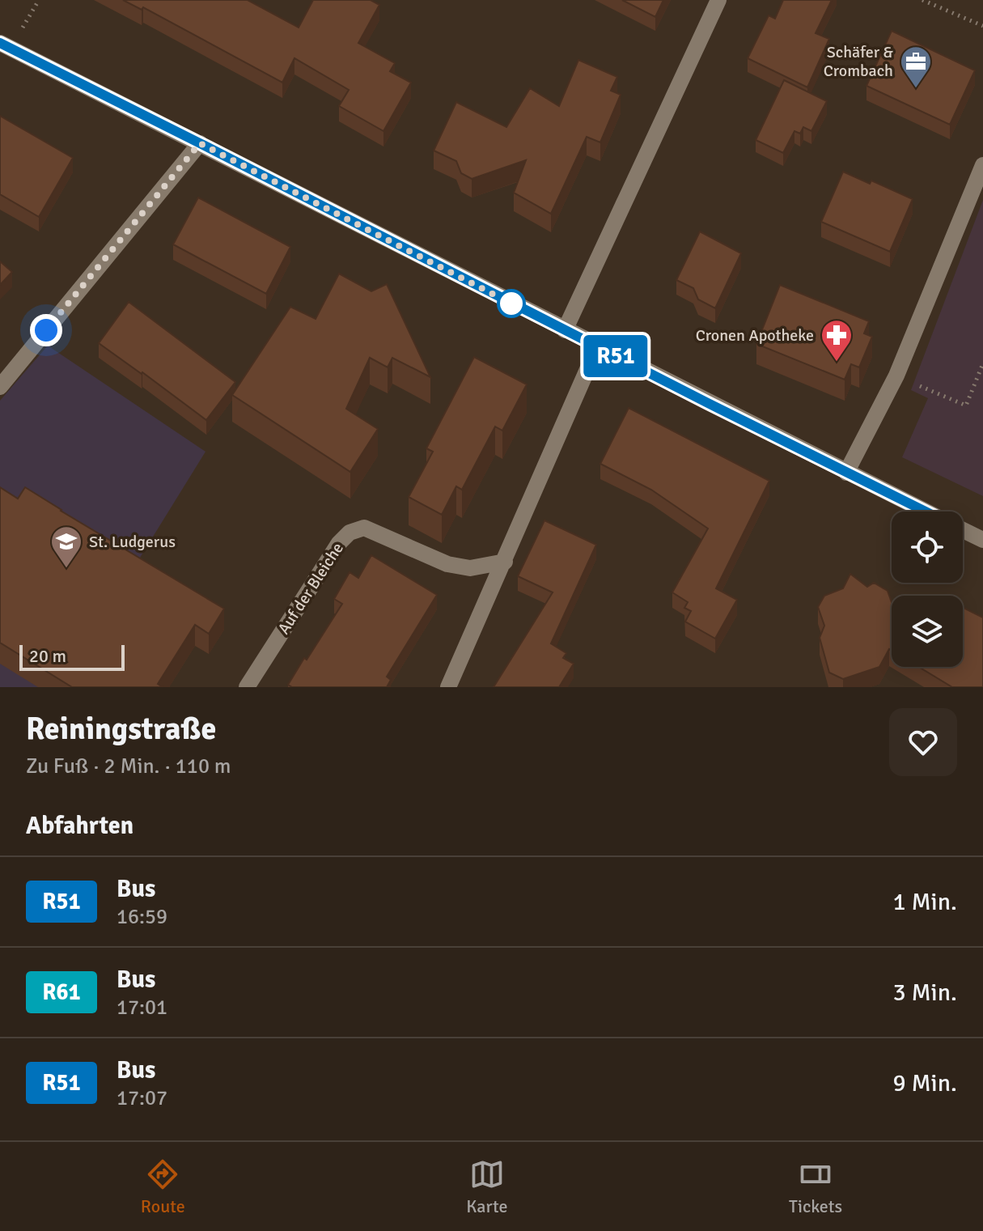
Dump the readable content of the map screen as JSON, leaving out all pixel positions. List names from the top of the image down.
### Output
{
  "streets": {
    "street": ["Auf der Bleiche"]
  },
  "places": {
    "office": ["Schäfer & Crombach"],
    "pharmacy": ["Cronen Apotheke"],
    "school or university": ["St. Ludgerus"]
  },
  "lines": ["bus line R51"],
  "scale_bar": "20 m",
  "page": {
    "on_map": "R51",
    "scale": "20 m",
    "heading": [
      ["Reiningstraße", "Zu Fuß · 2 Min. · 110 m"],
      "Abfahrten"
    ],
    "list": [
      {
        "mark": "R51",
        "name": "Bus",
        "note": "16:59",
        "value": "1 Min."
      },
      {
        "mark": "R61",
        "name": "Bus",
        "note": "17:01",
        "value": "3 Min."
      },
      {
        "mark": "R51",
        "name": "Bus",
        "note": "17:07",
        "value": "9 Min."
      }
    ],
    "tabs": ["Route", "Karte", "Tickets"]
  }
}
